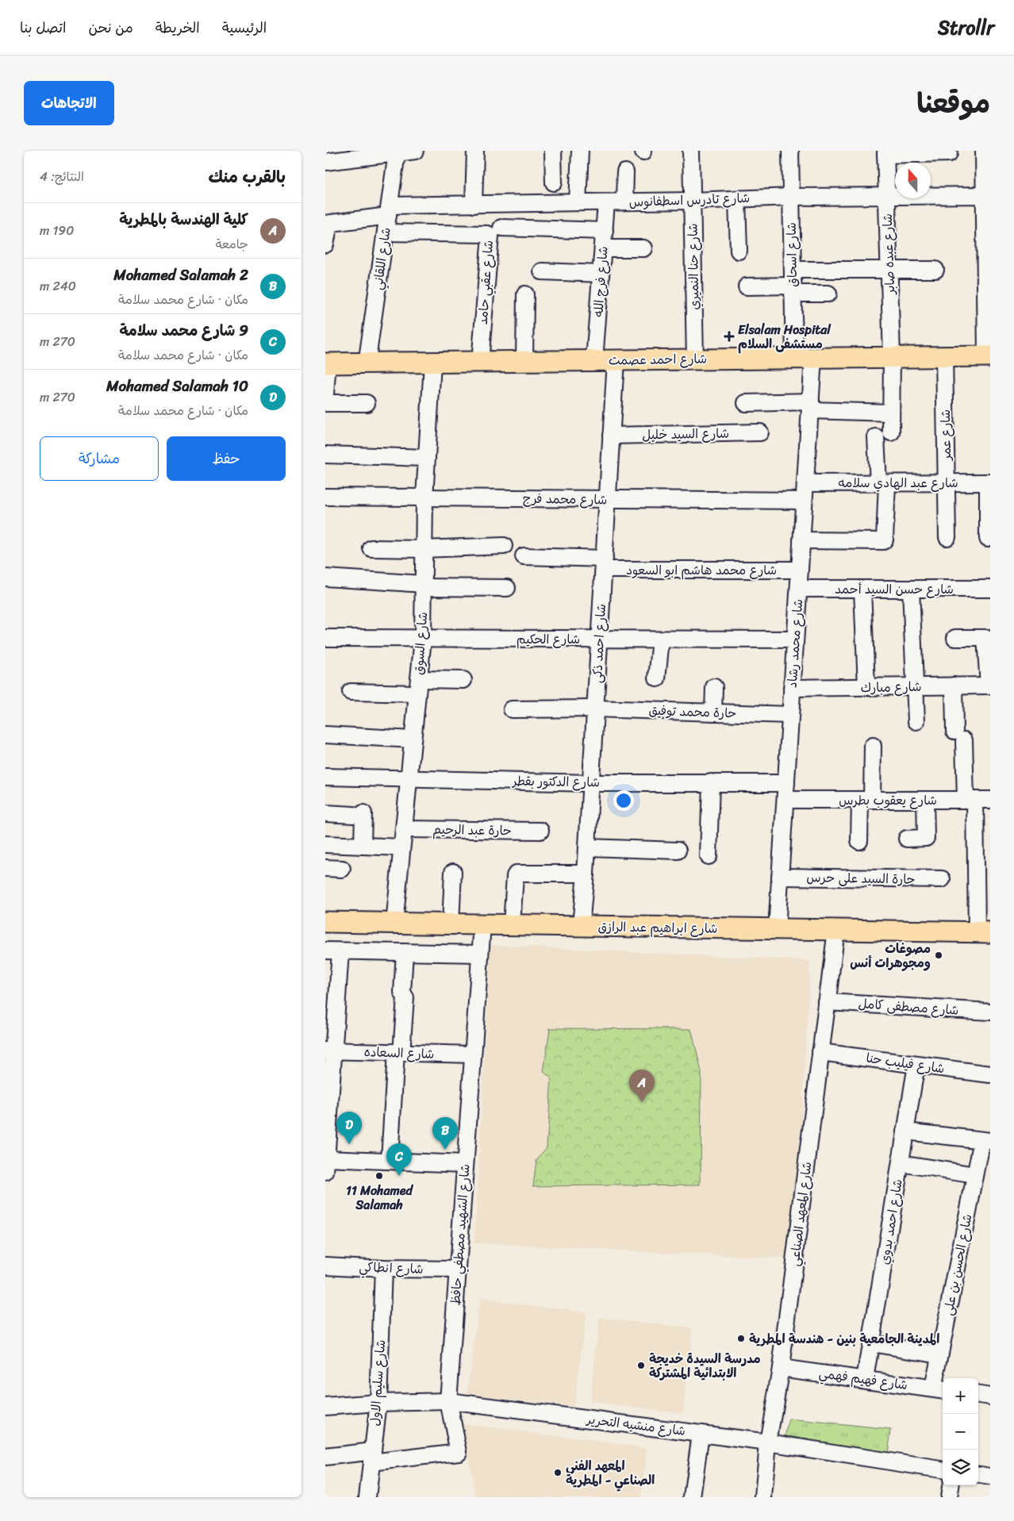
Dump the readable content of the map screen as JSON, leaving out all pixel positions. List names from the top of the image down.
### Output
{
  "streets": {
    "main road": ["شارع احمد عصمت", "شارع ابراهيم عبد الرازق"],
    "street": [
      "شارع تادرس اسطفانوس",
      "شارع عبده صابر",
      "شارع اسحاق",
      "شارع اللقاني",
      "شارع حنا النميري",
      "شارع فرج الله",
      "شارع عقبي حامد",
      "شارع السيد خليل",
      "شارع عمر",
      "شارع عبد الهادي سلامه",
      "شارع محمد فرج",
      "شارع محمد هاشم ابو السعود",
      "شارع حسن السيد أحمد",
      "شارع الحكيم",
      "شارع السوق",
      "شارع احمد ذكى",
      "شارع محمد رشاد",
      "شارع مبارك",
      "حارة محمد توفيق",
      "شارع الدكتور بقطر",
      "شارع يعقوب بطرس",
      "حارة عبد الرحيم",
      "حارة السيد على حرس",
      "شارع مصطفى كامل",
      "شارع السعاده",
      "شارع فيليب حنا",
      "شارع المعهد الصناعي",
      "شارع احمد بدوي",
      "شارع الشهيد مصطفي حافظ",
      "شارع الحسن بن على",
      "شارع انطاكي",
      "شارع فهيم فهمي",
      "شارع سليم الاول",
      "شارع منشيه التحرير"
    ]
  },
  "crossings": [
    ["شارع تادرس اسطفانوس", "شارع عبده صابر"],
    ["شارع تادرس اسطفانوس", "شارع اسحاق"],
    ["شارع تادرس اسطفانوس", "شارع اللقاني"],
    ["شارع تادرس اسطفانوس", "شارع حنا النميري"],
    ["شارع تادرس اسطفانوس", "شارع فرج الله"],
    ["شارع عبده صابر", "شارع احمد عصمت"],
    ["شارع عبده صابر", "شارع عبد الهادي سلامه"],
    ["شارع عبده صابر", "شارع محمد رشاد"],
    ["شارع اسحاق", "شارع احمد عصمت"],
    ["شارع اسحاق", "شارع محمد رشاد"],
    ["شارع اللقاني", "شارع عقبي حامد"],
    ["شارع اللقاني", "شارع احمد عصمت"],
    ["شارع حنا النميري", "شارع احمد عصمت"],
    ["شارع فرج الله", "شارع احمد عصمت"],
    ["شارع عقبي حامد", "شارع احمد عصمت"],
    ["شارع احمد عصمت", "شارع عمر"],
    ["شارع احمد عصمت", "شارع السوق"],
    ["شارع احمد عصمت", "شارع احمد ذكى"],
    ["شارع احمد عصمت", "شارع محمد رشاد"],
    ["شارع السيد خليل", "شارع احمد ذكى"],
    ["شارع عمر", "شارع عبد الهادي سلامه"],
    ["شارع عبد الهادي سلامه", "شارع محمد رشاد"],
    ["شارع محمد فرج", "شارع السوق"],
    ["شارع محمد فرج", "شارع احمد ذكى"],
    ["شارع محمد فرج", "شارع محمد رشاد"],
    ["شارع محمد هاشم ابو السعود", "شارع احمد ذكى"],
    ["شارع محمد هاشم ابو السعود", "شارع محمد رشاد"],
    ["شارع حسن السيد أحمد", "شارع محمد رشاد"],
    ["شارع الحكيم", "شارع السوق"],
    ["شارع الحكيم", "شارع احمد ذكى"],
    ["شارع الحكيم", "شارع محمد رشاد"],
    ["شارع السوق", "شارع الدكتور بقطر"],
    ["شارع السوق", "حارة عبد الرحيم"],
    ["شارع السوق", "شارع ابراهيم عبد الرازق"],
    ["شارع احمد ذكى", "حارة محمد توفيق"],
    ["شارع احمد ذكى", "شارع الدكتور بقطر"],
    ["شارع احمد ذكى", "شارع ابراهيم عبد الرازق"],
    ["شارع محمد رشاد", "شارع مبارك"],
    ["شارع محمد رشاد", "حارة محمد توفيق"],
    ["شارع محمد رشاد", "شارع الدكتور بقطر"],
    ["شارع محمد رشاد", "شارع يعقوب بطرس"],
    ["شارع محمد رشاد", "حارة السيد على حرس"],
    ["شارع محمد رشاد", "شارع ابراهيم عبد الرازق"],
    ["شارع ابراهيم عبد الرازق", "شارع المعهد الصناعي"],
    ["شارع ابراهيم عبد الرازق", "شارع الشهيد مصطفي حافظ"],
    ["شارع مصطفى كامل", "شارع المعهد الصناعي"],
    ["شارع السعاده", "شارع الشهيد مصطفي حافظ"],
    ["شارع فيليب حنا", "شارع المعهد الصناعي"],
    ["شارع فيليب حنا", "شارع احمد بدوي"],
    ["شارع المعهد الصناعي", "شارع فهيم فهمي"],
    ["شارع المعهد الصناعي", "شارع منشيه التحرير"],
    ["شارع احمد بدوي", "شارع فهيم فهمي"],
    ["شارع الشهيد مصطفي حافظ", "شارع انطاكي"],
    ["شارع الشهيد مصطفي حافظ", "شارع سليم الاول"],
    ["شارع الشهيد مصطفي حافظ", "شارع منشيه التحرير"],
    ["شارع الحسن بن على", "شارع فهيم فهمي"],
    ["شارع انطاكي", "شارع سليم الاول"],
    ["شارع سليم الاول", "شارع منشيه التحرير"]
  ],
  "places": {
    "health": ["Elsalam Hospital مستشفى السلام"],
    "other": [
      "مصوغات ومجوهرات أنس",
      "11 Mohamed Salamah",
      "المدينة الجامعية بنين - هندسة المطرية",
      "مدرسة السيدة خديجة الابتدائية المشتركة",
      "المعهد الفني الصناعي - المطرية"
    ]
  },
  "north": "top",
  "page": {
    "header": "Strollr",
    "nav": [
      "الرئيسية",
      "الخريطة",
      "من نحن",
      "اتصل بنا"
    ],
    "title": "موقعنا",
    "buttons": [
      "الاتجاهات",
      ["حفظ", "مشاركة"]
    ],
    "heading": ["بالقرب منك", "النتائج: 4"],
    "list": [
      {
        "mark": "A",
        "name": "كلية الهندسة بالمطرية",
        "note": "جامعة",
        "value": "190 m"
      },
      {
        "mark": "B",
        "name": "2 Mohamed Salamah",
        "note": "مكان · شارع محمد سلامة",
        "value": "240 m"
      },
      {
        "mark": "C",
        "name": "9 شارع محمد سلامة",
        "note": "مكان · شارع محمد سلامة",
        "value": "270 m"
      },
      {
        "mark": "D",
        "name": "10 Mohamed Salamah",
        "note": "مكان · شارع محمد سلامة",
        "value": "270 m"
      }
    ],
    "pins": [
      "A",
      "D",
      "B",
      "C"
    ],
    "map_buttons": ["+", "−"]
  }
}
